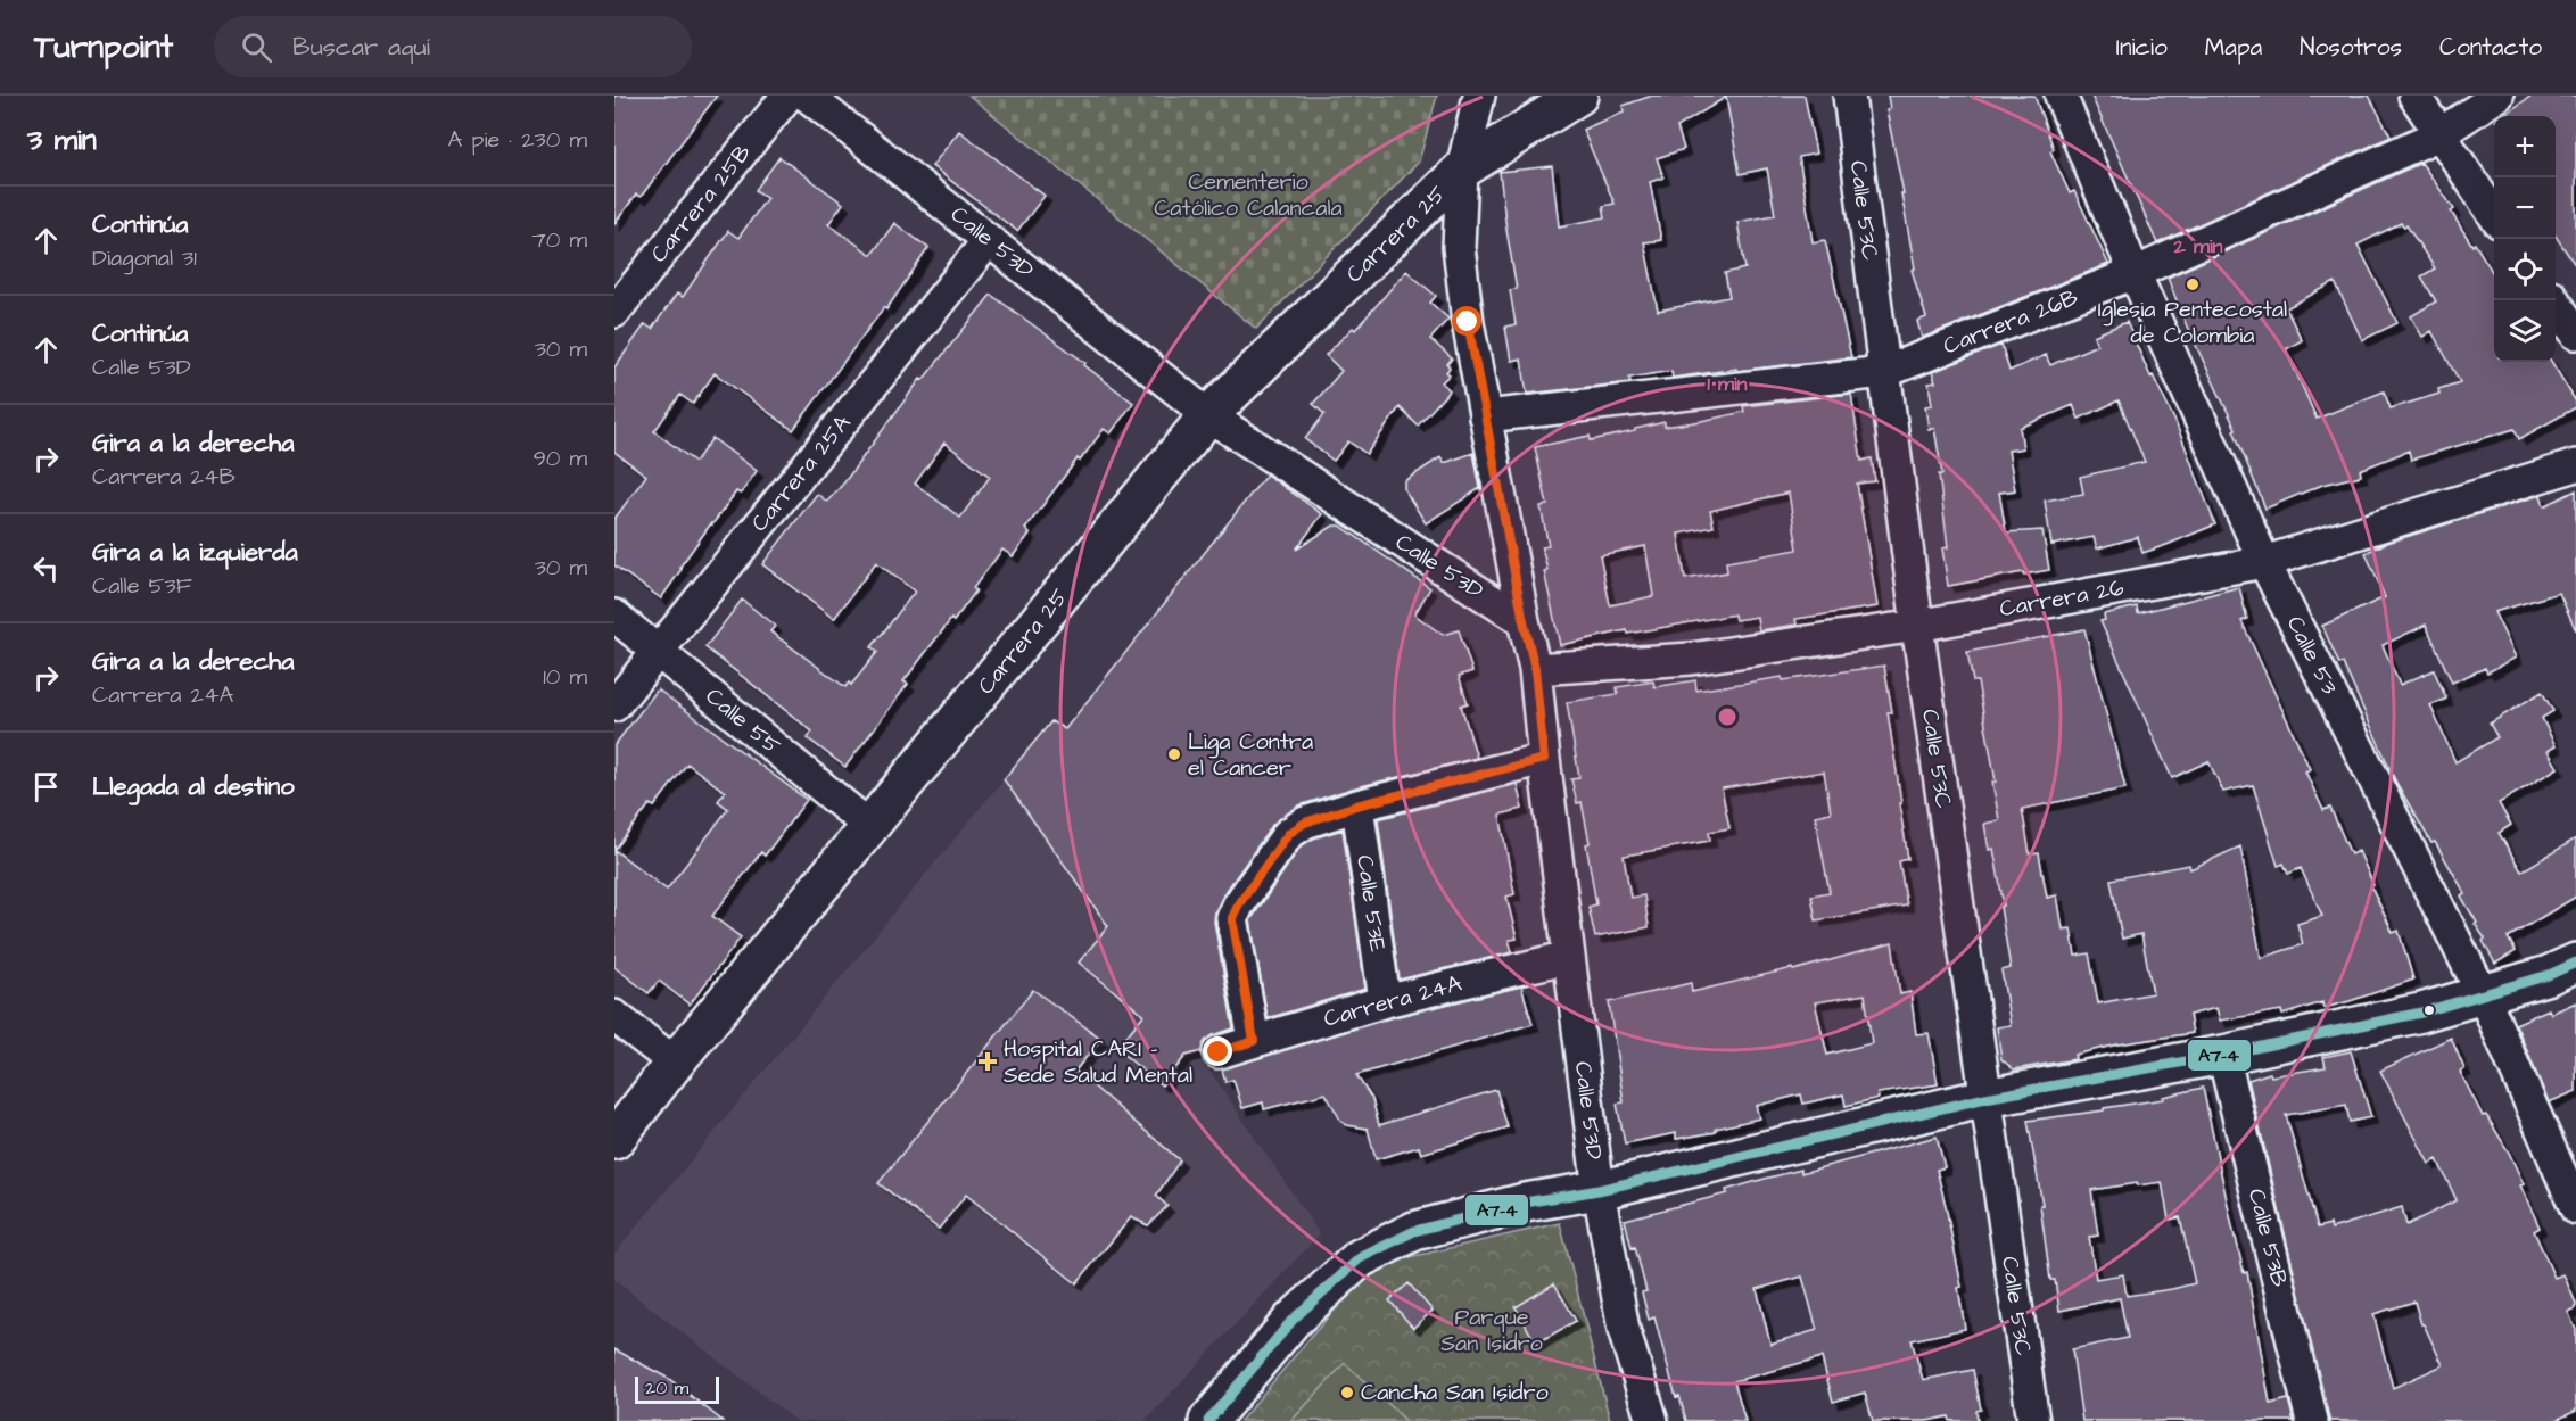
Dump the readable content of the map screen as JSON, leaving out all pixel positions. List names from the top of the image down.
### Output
{
  "streets": {
    "street": [
      "Carrera 25B",
      "Calle 53C",
      "Carrera 25",
      "Calle 53D",
      "Carrera 26B",
      "Carrera 25A",
      "Carrera 26",
      "Calle 53",
      "Calle 55",
      "Calle 53E",
      "Carrera 24A",
      "Calle 53B"
    ]
  },
  "crossings": [
    ["Calle 53C", "Carrera 26B"],
    ["Calle 53C", "Carrera 26"],
    ["Carrera 25", "Calle 53D"],
    ["Carrera 25", "Calle 55"],
    ["Calle 53D", "Carrera 25A"],
    ["Calle 53D", "Carrera 26"],
    ["Calle 53D", "Carrera 24A"],
    ["Carrera 26B", "Calle 53"],
    ["Carrera 25A", "Calle 55"],
    ["Carrera 26", "Calle 53"],
    ["Calle 53E", "Carrera 24A"]
  ],
  "parks": ["Cementerio Católico Calancala", "Parque San Isidro"],
  "places": {
    "other": ["Iglesia Pentecostal de Colombia", "Liga Contra el Cancer", "Cancha San Isidro"],
    "health": ["Hospital CARI - Sede Salud Mental"]
  },
  "lines": ["transit line A7-4"],
  "scale_bar": "20 m",
  "page": {
    "header": "Turnpoint",
    "search": "Buscar aquí",
    "nav": [
      "Inicio",
      "Mapa",
      "Nosotros",
      "Contacto"
    ],
    "heading": ["3 min", "A pie · 230 m"],
    "map_buttons": ["+", "−"],
    "list": [
      ["Continúa", "Diagonal 31", "70 m"],
      ["Continúa", "Calle 53D", "30 m"],
      ["Gira a la derecha", "Carrera 24B", "90 m"],
      ["Gira a la izquierda", "Calle 53F", "30 m"],
      ["Gira a la derecha", "Carrera 24A", "10 m"],
      "Llegada al destino"
    ],
    "scale": "20 m"
  },
  "rings": ["2 min", "1 min"]
}
